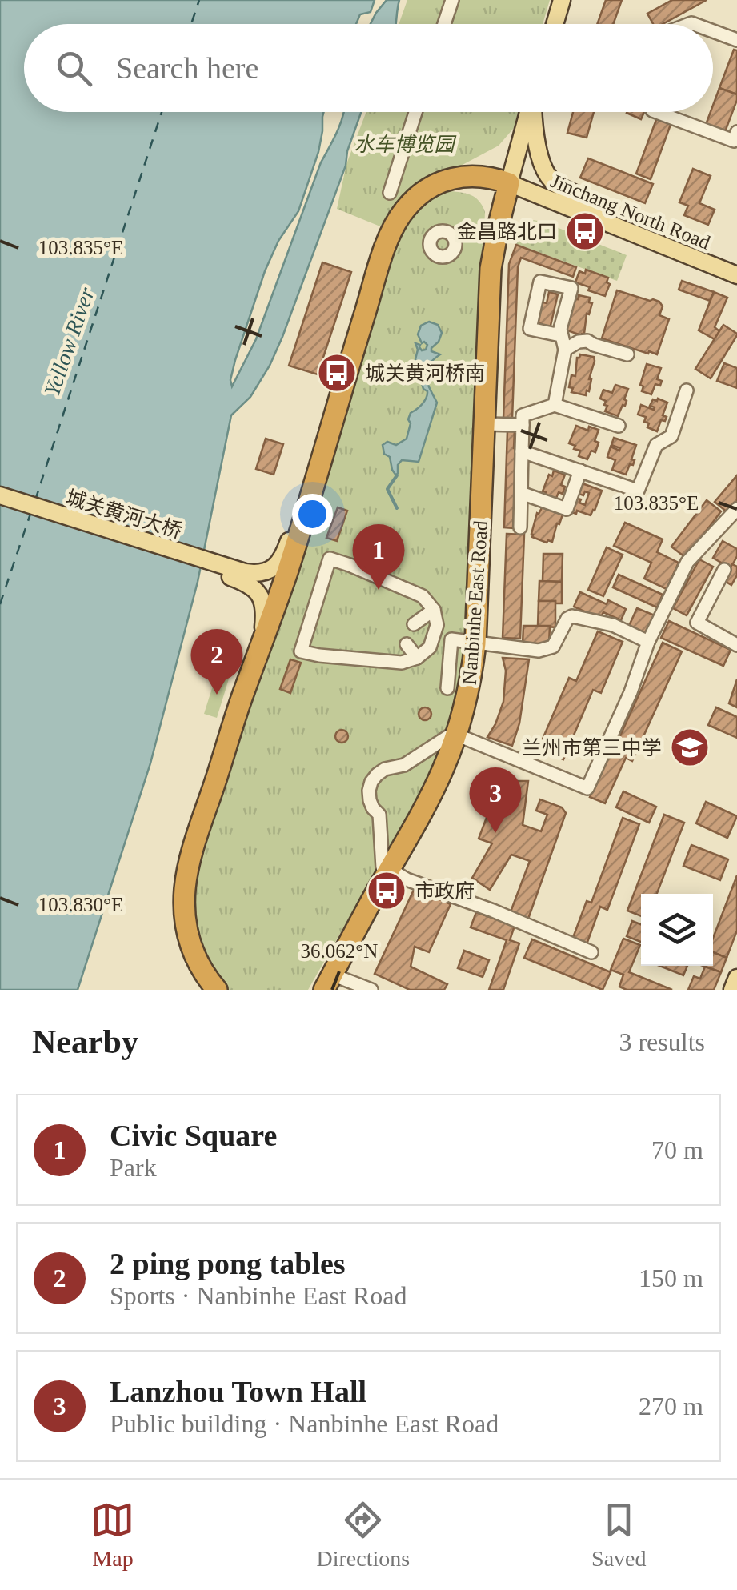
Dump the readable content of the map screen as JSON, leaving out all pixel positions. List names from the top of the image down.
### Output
{
  "streets": {
    "highway": ["Nanbinhe East Road"],
    "main road": ["Jinchang North Road", "城关黄河大桥"]
  },
  "crossings": [
    ["Jinchang North Road", "Nanbinhe East Road"]
  ],
  "water": ["Yellow River"],
  "parks": ["水车博览园"],
  "places": {
    "bus stop": ["金昌路北口", "城关黄河桥南", "市政府"],
    "school or university": ["兰州市第三中学"]
  },
  "page": {
    "search": "Search here",
    "pins": ["1", "2", "3"],
    "heading": ["Nearby", "3 results"],
    "list": [
      {
        "mark": "1",
        "name": "Civic Square",
        "note": "Park",
        "value": "70 m"
      },
      {
        "mark": "2",
        "name": "2 ping pong tables",
        "note": "Sports · Nanbinhe East Road",
        "value": "150 m"
      },
      {
        "mark": "3",
        "name": "Lanzhou Town Hall",
        "note": "Public building · Nanbinhe East Road",
        "value": "270 m"
      }
    ],
    "nav": ["Map", "Directions", "Saved"]
  },
  "coordinates": ["103.835°E", "103.830°E", "36.062°N"]
}
